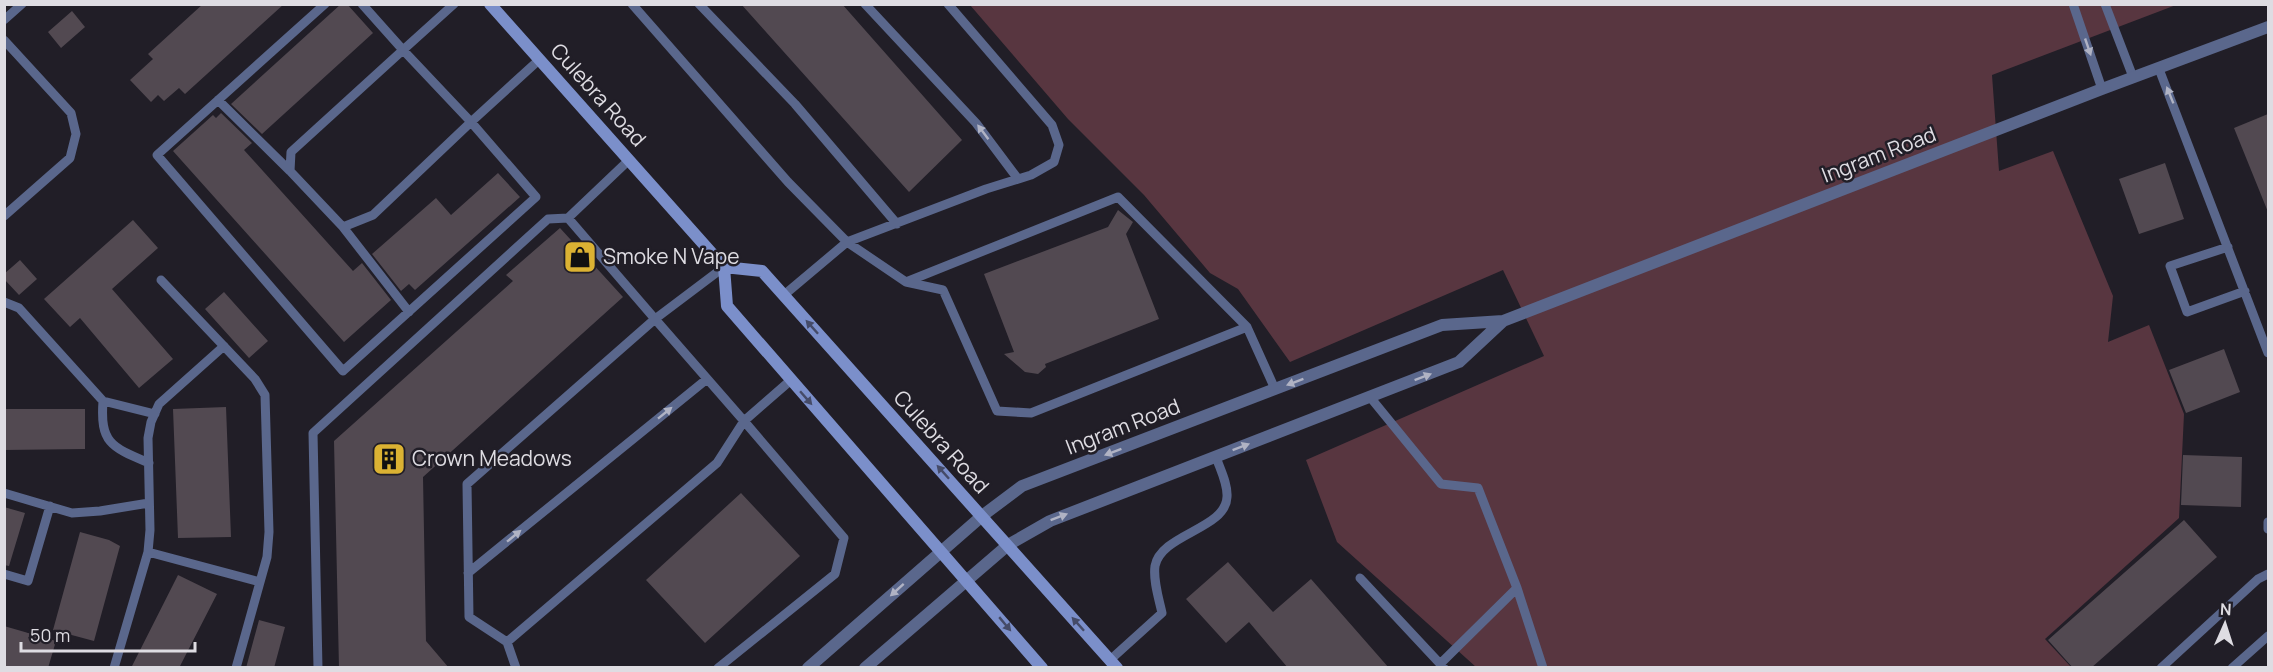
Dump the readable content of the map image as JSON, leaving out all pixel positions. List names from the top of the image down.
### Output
{
  "streets": {
    "main road": ["Culebra Road"],
    "street": ["Ingram Road"]
  },
  "crossings": [
    ["Culebra Road", "Ingram Road"]
  ],
  "places": {
    "shop": ["Smoke N Vape"],
    "building": ["Crown Meadows"]
  },
  "scale_bar": "50 m",
  "north": "top"
}
